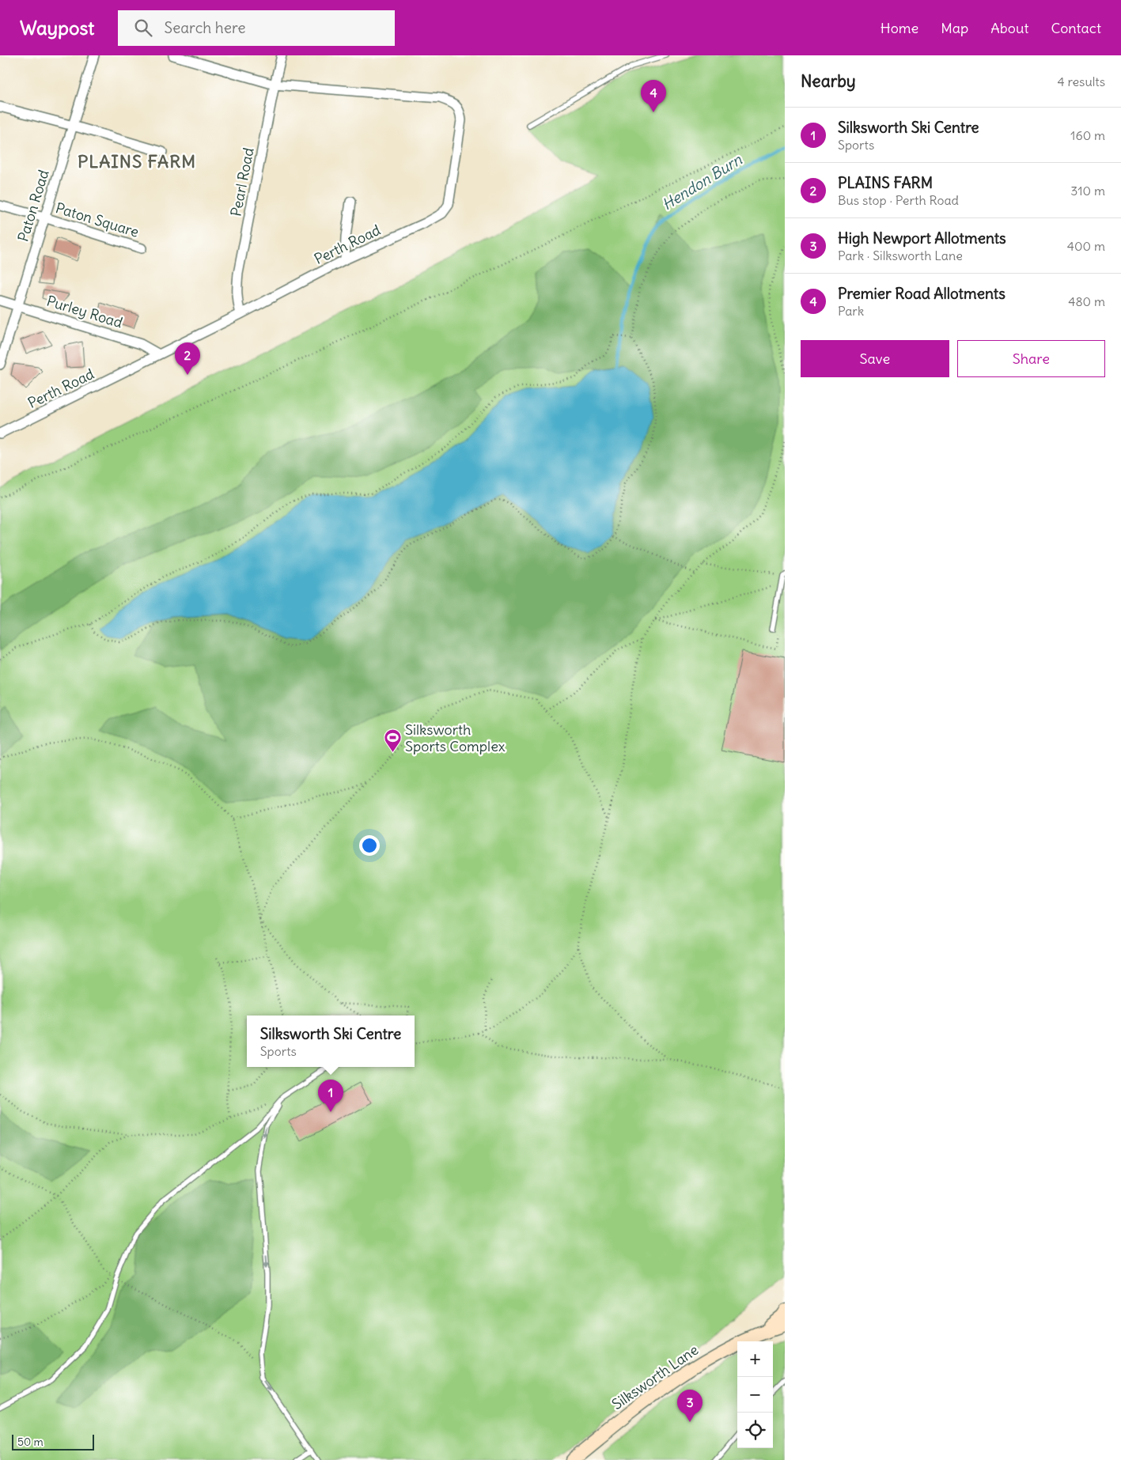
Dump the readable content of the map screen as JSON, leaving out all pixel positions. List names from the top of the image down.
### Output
{
  "streets": {
    "street": [
      "Pearl Road",
      "Paton Road",
      "Paton Square",
      "Perth Road",
      "Purley Road",
      "Silksworth Lane"
    ]
  },
  "crossings": [
    ["Pearl Road", "Perth Road"],
    ["Paton Road", "Paton Square"],
    ["Paton Road", "Purley Road"],
    ["Perth Road", "Purley Road"]
  ],
  "districts": ["PLAINS FARM"],
  "water": ["Hendon Burn"],
  "places": {
    "sports": ["Silksworth Sports Complex"]
  },
  "scale_bar": "50 m",
  "page": {
    "header": "Waypost",
    "search": "Search here",
    "nav": [
      "Home",
      "Map",
      "About",
      "Contact"
    ],
    "heading": ["Nearby", "4 results"],
    "pins": [
      "4",
      "2",
      "1",
      "3"
    ],
    "list": [
      {
        "mark": "1",
        "name": "Silksworth Ski Centre",
        "note": "Sports",
        "value": "160 m"
      },
      {
        "mark": "2",
        "name": "PLAINS FARM",
        "note": "Bus stop · Perth Road",
        "value": "310 m"
      },
      {
        "mark": "3",
        "name": "High Newport Allotments",
        "note": "Park · Silksworth Lane",
        "value": "400 m"
      },
      {
        "mark": "4",
        "name": "Premier Road Allotments",
        "note": "Park",
        "value": "480 m"
      }
    ],
    "buttons": ["Save", "Share"],
    "popup": ["Silksworth Ski Centre", "Sports"],
    "map_buttons": ["+", "−"],
    "scale": "50 m"
  }
}
